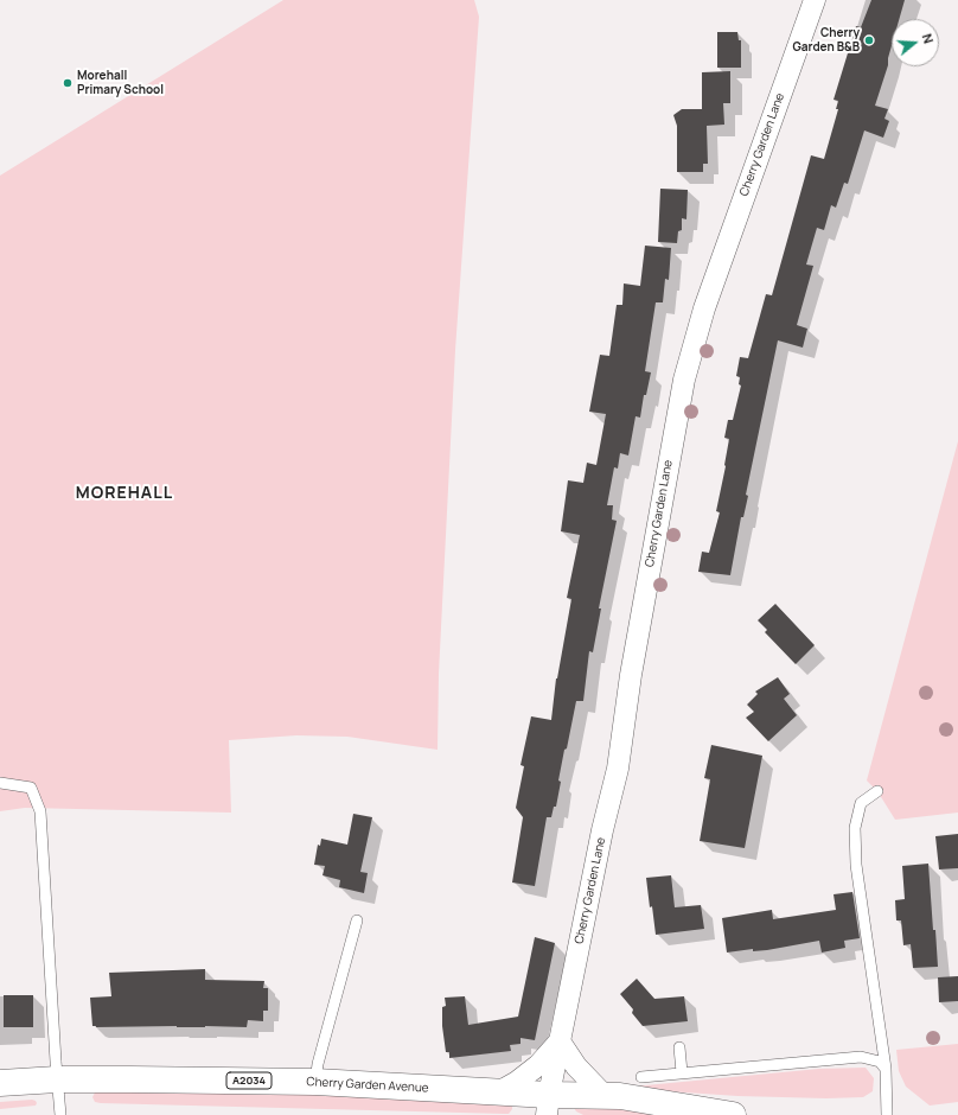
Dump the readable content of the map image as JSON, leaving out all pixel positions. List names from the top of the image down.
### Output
{
  "streets": {
    "main road": ["A2034", "Cherry Garden Avenue"],
    "street": ["Cherry Garden Lane"]
  },
  "crossings": [
    ["Cherry Garden Lane", "Cherry Garden Avenue"]
  ],
  "districts": ["MOREHALL"],
  "places": ["Cherry Garden B&B", "Morehall Primary School"],
  "north": "right"
}
